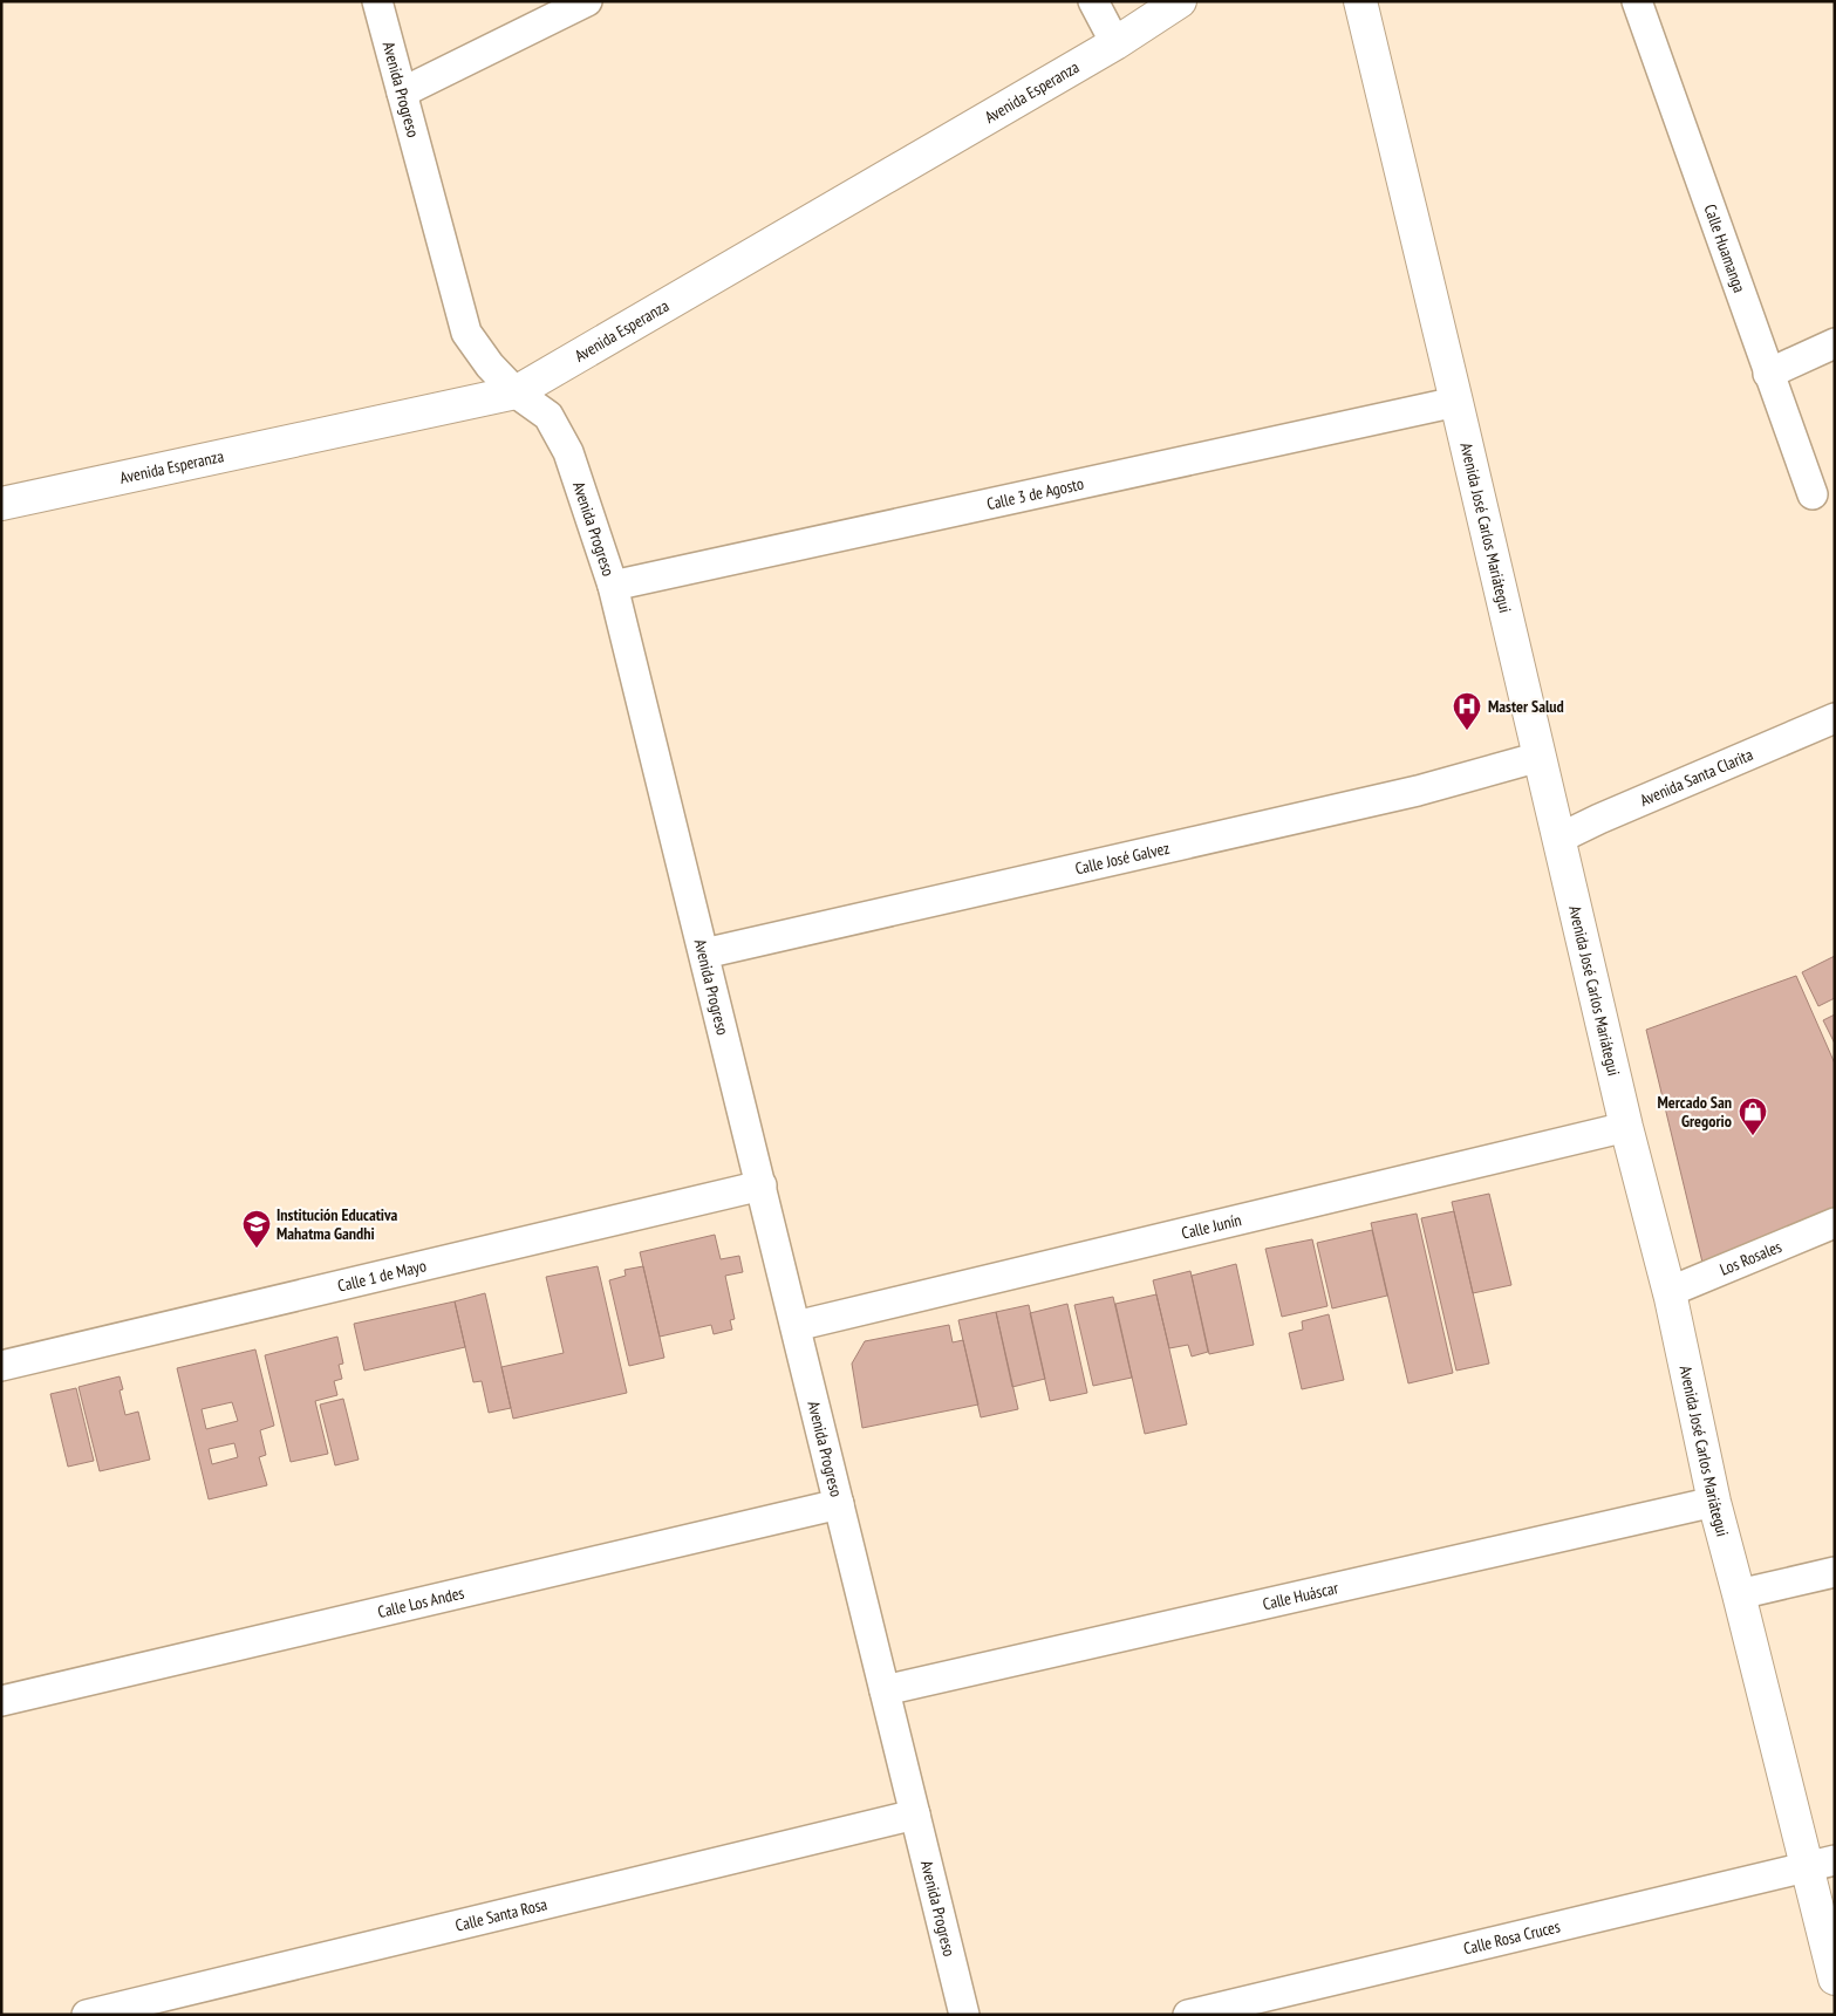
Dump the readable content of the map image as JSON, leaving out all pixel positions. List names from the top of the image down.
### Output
{
  "streets": {
    "street": [
      "Avenida Progreso",
      "Avenida Esperanza",
      "Calle Huamanga",
      "Calle 3 de Agosto",
      "Avenida José Carlos Mariátegui",
      "Avenida Santa Clarita",
      "Calle José Galvez",
      "Calle Junín",
      "Los Rosales",
      "Calle 1 de Mayo",
      "Calle Huáscar",
      "Calle Los Andes",
      "Calle Santa Rosa",
      "Calle Rosa Cruces"
    ]
  },
  "crossings": [
    ["Avenida Progreso", "Avenida Esperanza"],
    ["Avenida Progreso", "Calle 3 de Agosto"],
    ["Avenida Progreso", "Calle José Galvez"],
    ["Avenida Progreso", "Calle Junín"],
    ["Avenida Progreso", "Calle 1 de Mayo"],
    ["Avenida Progreso", "Calle Huáscar"],
    ["Avenida Progreso", "Calle Los Andes"],
    ["Avenida Progreso", "Calle Santa Rosa"],
    ["Calle 3 de Agosto", "Avenida José Carlos Mariátegui"],
    ["Avenida José Carlos Mariátegui", "Avenida Santa Clarita"],
    ["Avenida José Carlos Mariátegui", "Calle José Galvez"],
    ["Avenida José Carlos Mariátegui", "Calle Junín"],
    ["Avenida José Carlos Mariátegui", "Los Rosales"],
    ["Avenida José Carlos Mariátegui", "Calle Huáscar"],
    ["Avenida José Carlos Mariátegui", "Calle Rosa Cruces"]
  ],
  "places": {
    "hospital": ["Master Salud"],
    "shop": ["Mercado San Gregorio"],
    "school or university": ["Institución Educativa Mahatma Gandhi"]
  }
}
